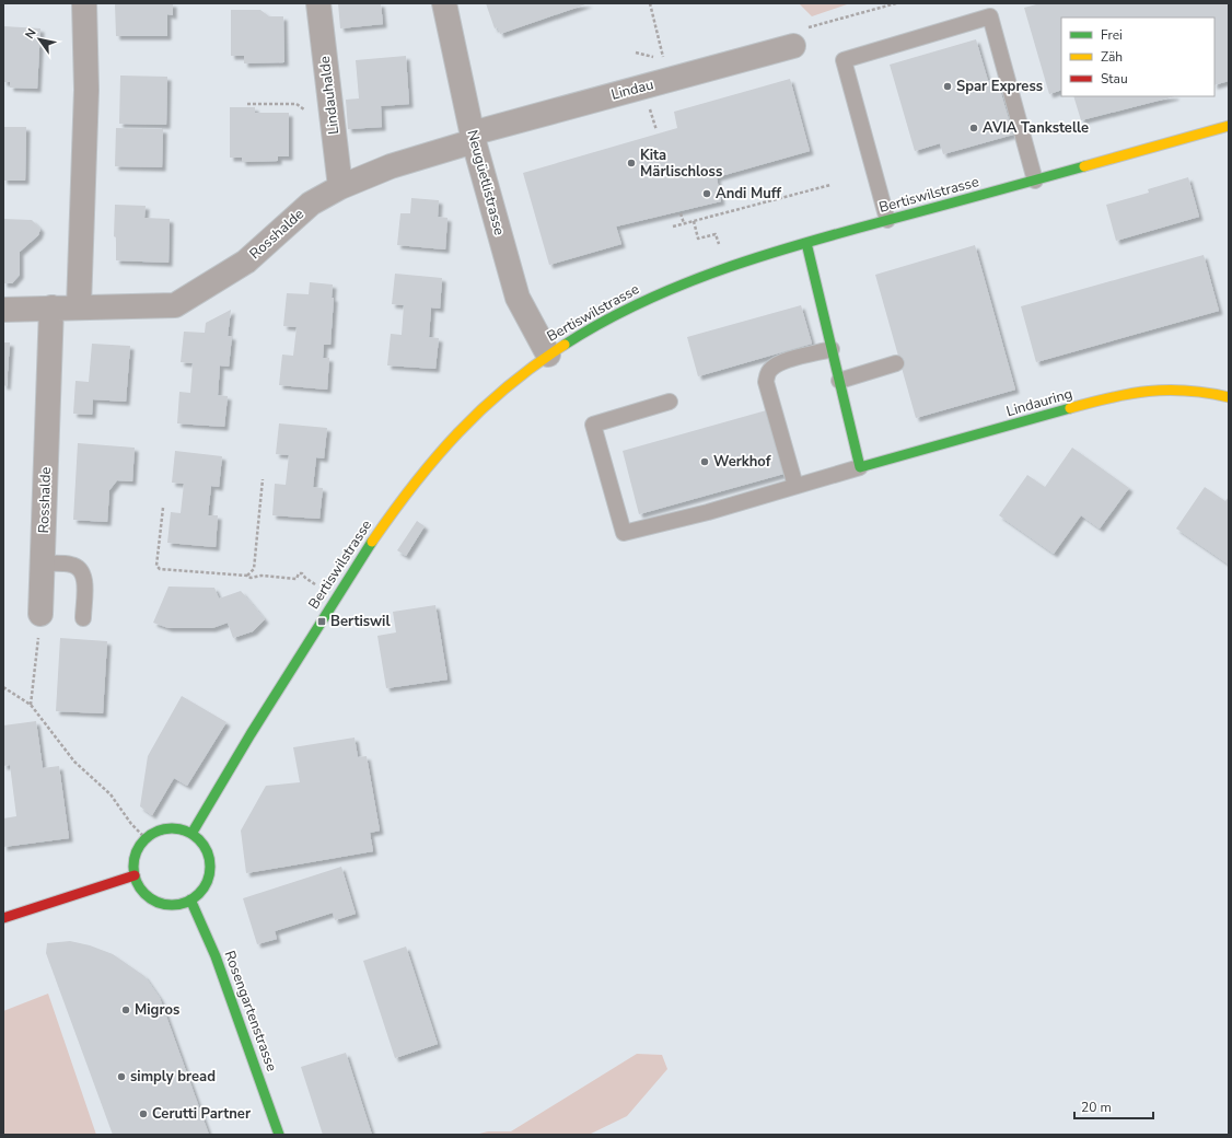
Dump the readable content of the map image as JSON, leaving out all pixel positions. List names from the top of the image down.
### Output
{
  "streets": {
    "main road": ["Bertiswilstrasse", "Lindauring", "Rosengartenstrasse"],
    "street": [
      "Lindau",
      "Lindauhalde",
      "Neugüetlistrasse",
      "Rosshalde"
    ]
  },
  "crossings": [
    ["Lindau", "Neugüetlistrasse"],
    ["Lindau", "Rosshalde"],
    ["Lindauhalde", "Rosshalde"],
    ["Neugüetlistrasse", "Bertiswilstrasse"],
    ["Neugüetlistrasse", "Rosshalde"],
    ["Bertiswilstrasse", "Rosengartenstrasse"]
  ],
  "places": {
    "other": [
      "Spar Express",
      "AVIA Tankstelle",
      "Kita Märlischloss",
      "Andi Muff",
      "Werkhof",
      "Migros",
      "simply bread",
      "Cerutti Partner"
    ],
    "transit": ["Bertiswil"]
  },
  "legend": ["Frei", "Zäh", "Stau"],
  "scale_bar": "20 m",
  "north": "top left"
}
